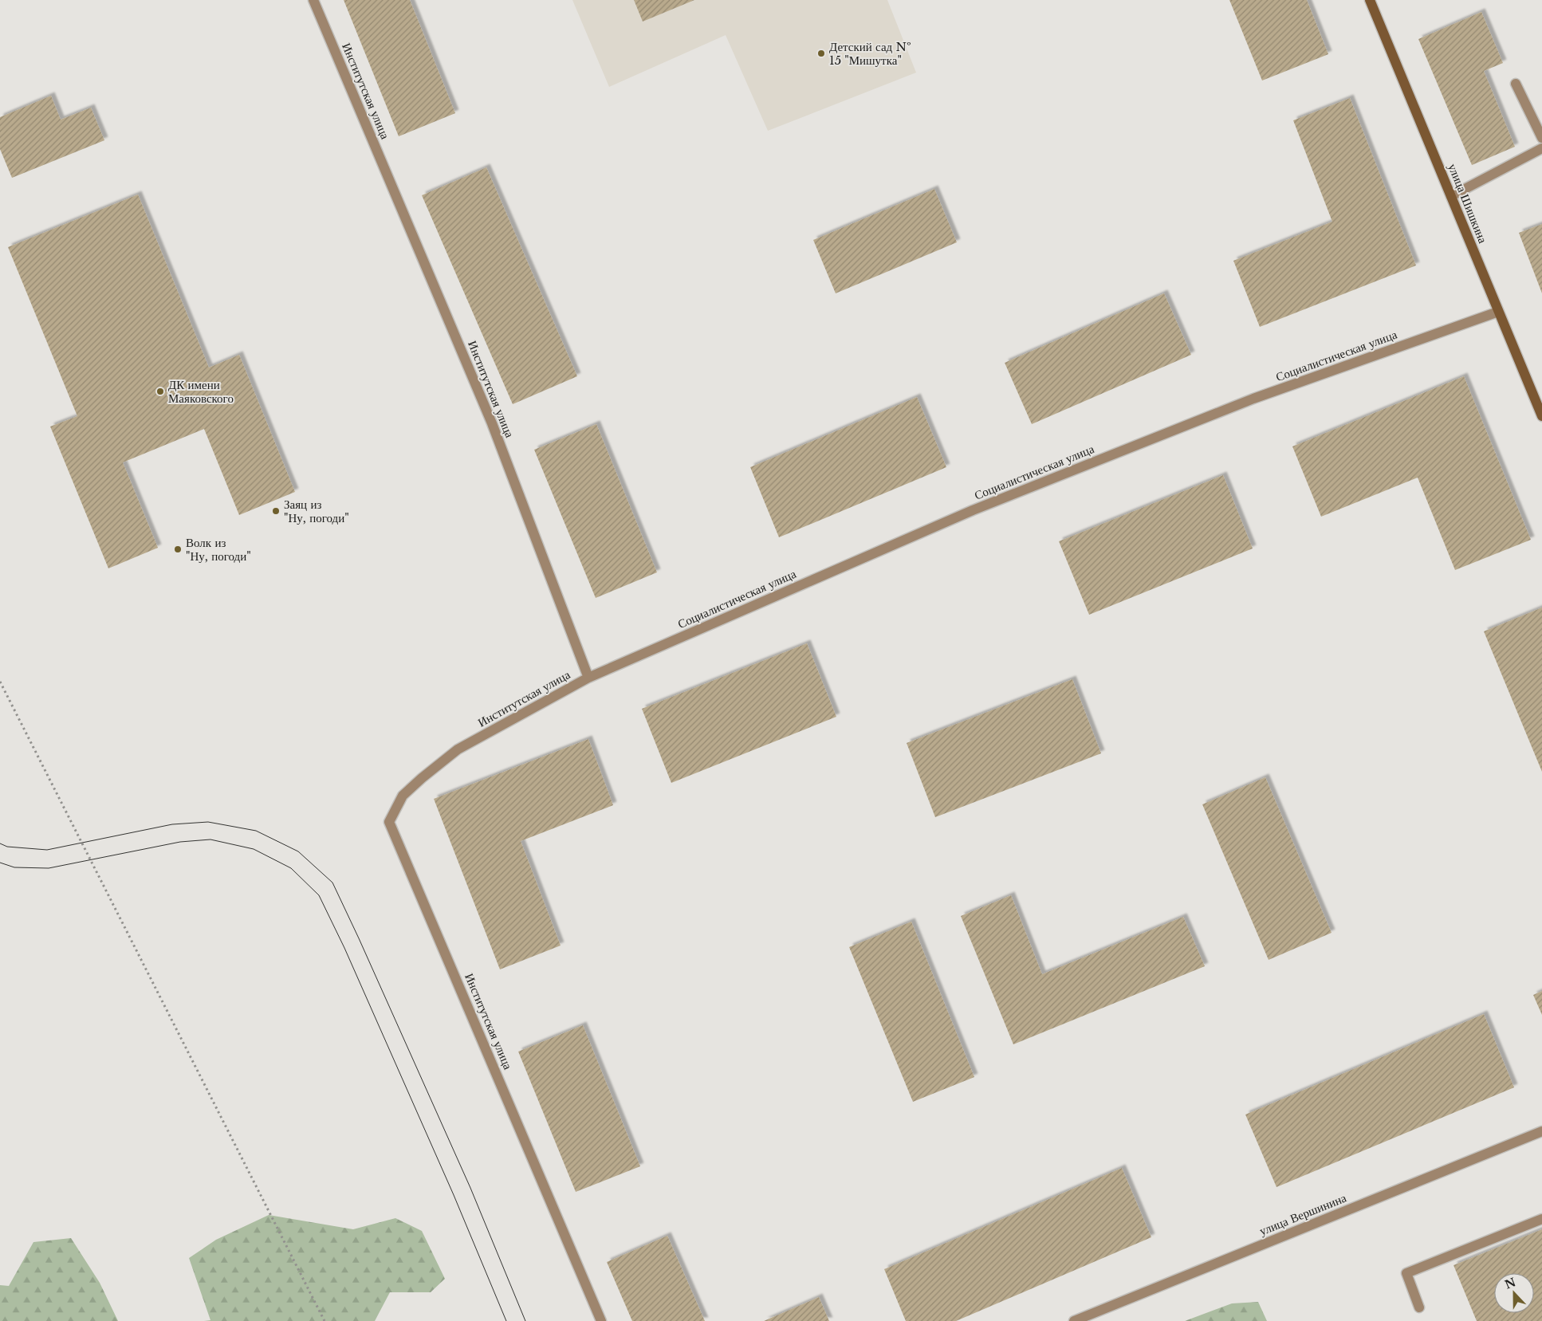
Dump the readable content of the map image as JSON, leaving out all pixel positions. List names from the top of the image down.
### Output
{
  "streets": {
    "main road": ["улица Шишкина"],
    "street": ["Институтская улица", "Социалистическая улица", "улица Вершинина"]
  },
  "crossings": [
    ["Институтская улица", "Социалистическая улица"],
    ["улица Шишкина", "Социалистическая улица"]
  ],
  "places": [
    "Детский сад № 15 \"Мишутка\"",
    "ДК имени Маяковского",
    "Заяц из \"Ну, погоди\"",
    "Волк из \"Ну, погоди\""
  ],
  "north": "top"
}
